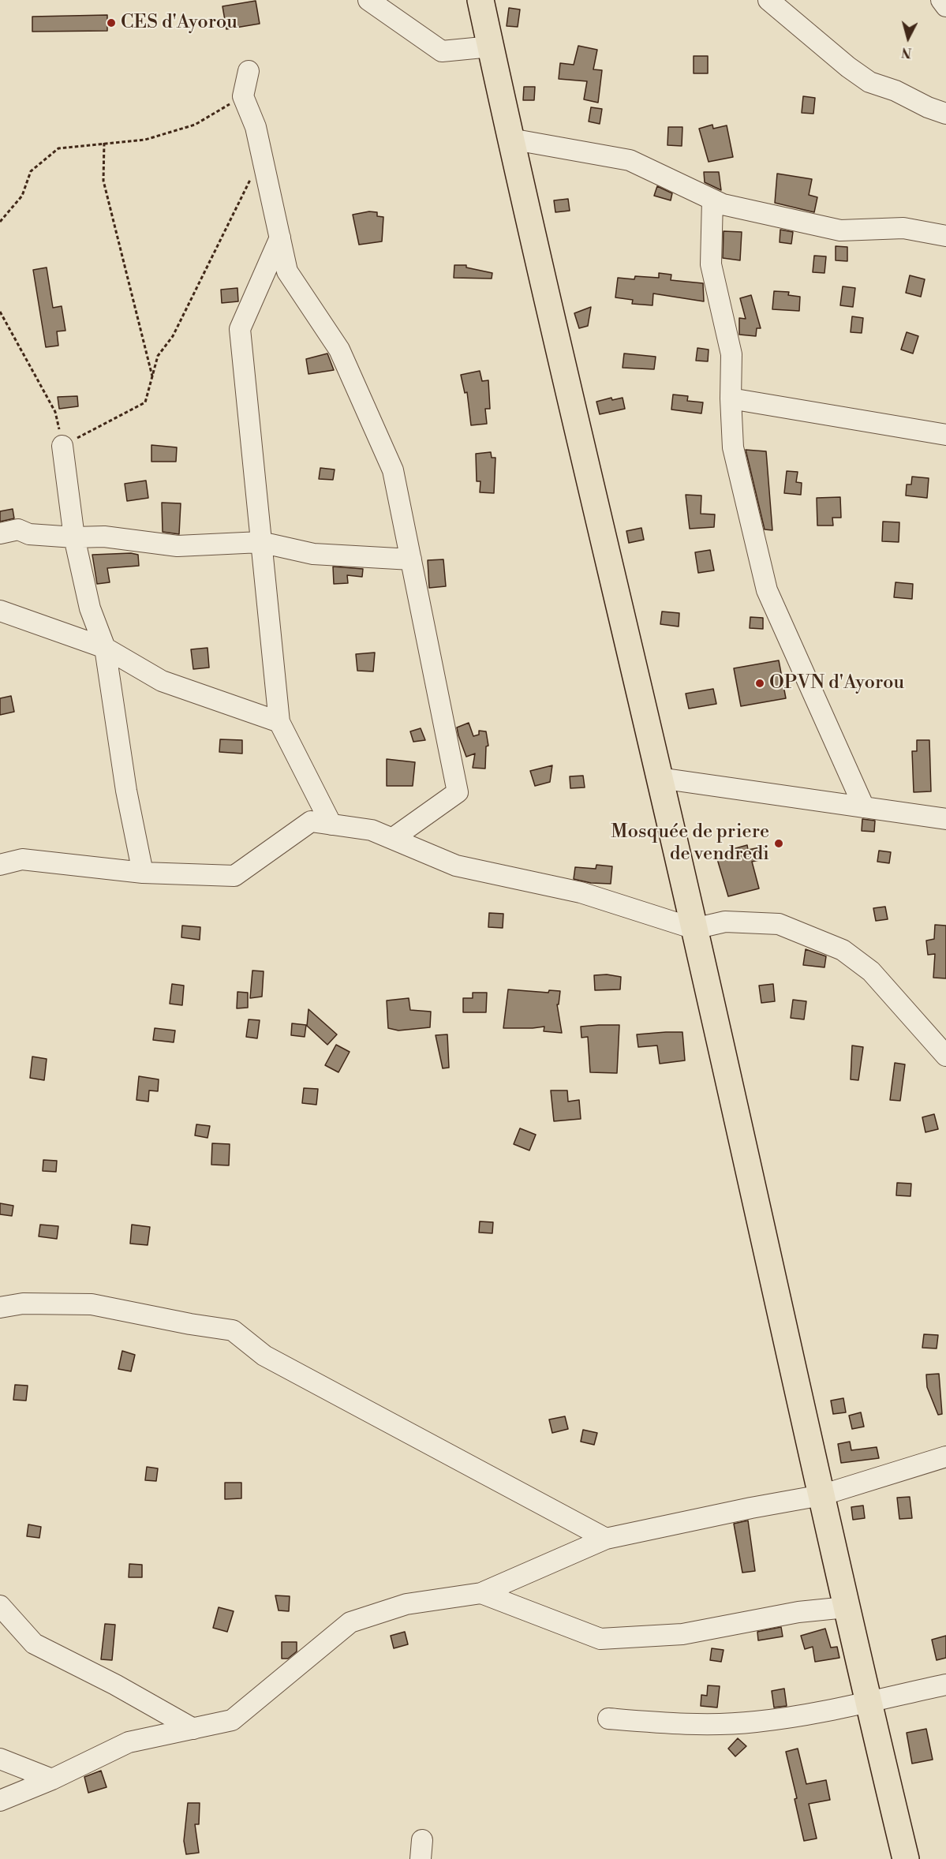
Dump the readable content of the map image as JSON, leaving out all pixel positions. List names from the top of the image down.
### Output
{
  "places": ["CES d'Ayorou", "OPVN d'Ayorou", "Mosquée de priere de vendredi"],
  "north": "bottom"
}
